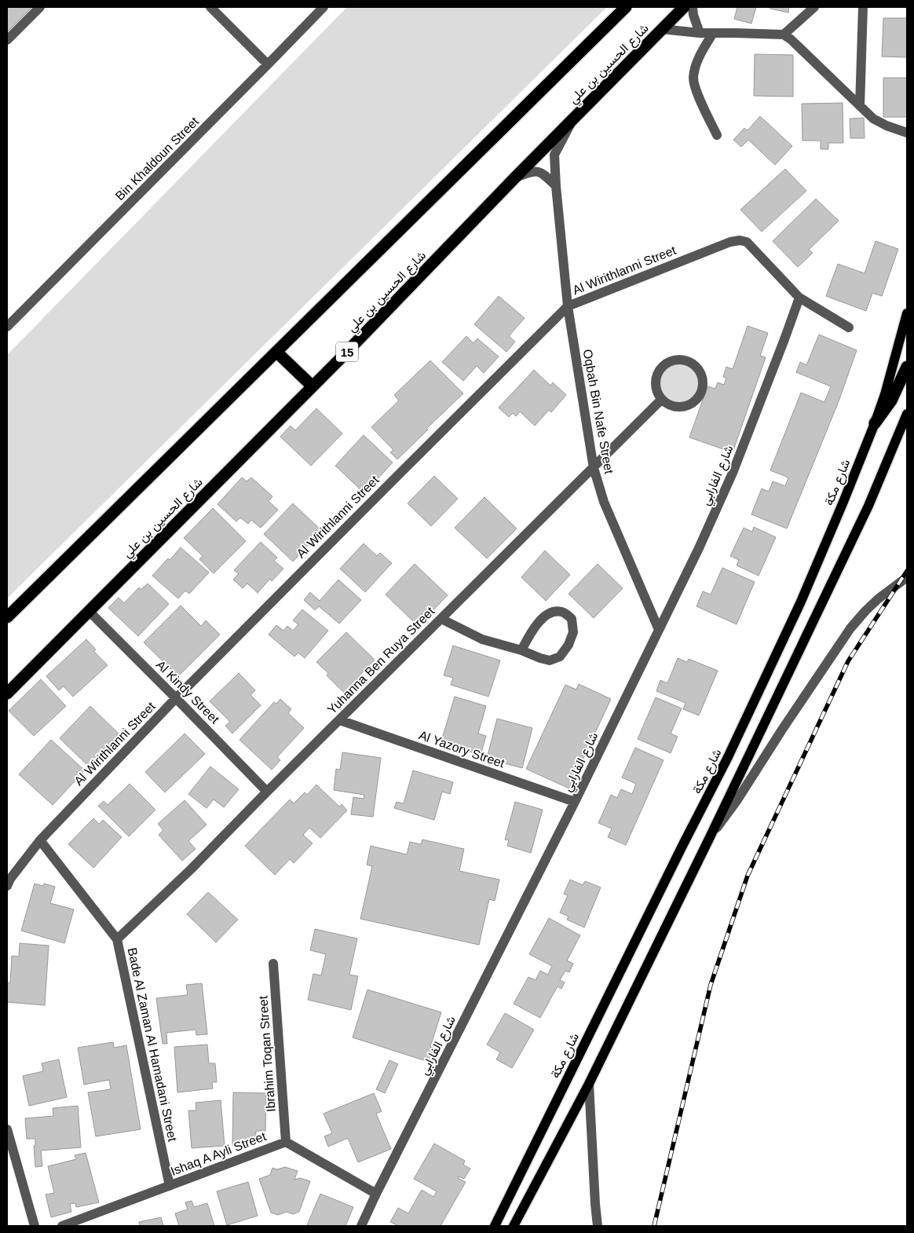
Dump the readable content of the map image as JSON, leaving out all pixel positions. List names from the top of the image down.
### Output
{
  "streets": {
    "highway": ["شارع الحسين بن علي", "15"],
    "main road": ["شارع مكة"],
    "street": [
      "Bin Khaldoun Street",
      "Al Wirithlanni Street",
      "Oqbah Bin Nafe Street",
      "شارع الفارابي",
      "Yuhanna Ben Ruya Street",
      "Al Kindy Street",
      "Al Yazory Street",
      "Bade Al Zaman Al Hamadani Street",
      "Ibrahim Toqan Street",
      "Ishaq A Ayli Street"
    ]
  },
  "crossings": [
    ["شارع الحسين بن علي", "Oqbah Bin Nafe Street"],
    ["شارع الحسين بن علي", "Al Kindy Street"],
    ["Al Wirithlanni Street", "Oqbah Bin Nafe Street"],
    ["Al Wirithlanni Street", "شارع الفارابي"],
    ["Al Wirithlanni Street", "Al Kindy Street"],
    ["Al Wirithlanni Street", "Bade Al Zaman Al Hamadani Street"],
    ["Oqbah Bin Nafe Street", "شارع الفارابي"],
    ["Oqbah Bin Nafe Street", "Yuhanna Ben Ruya Street"],
    ["شارع الفارابي", "Al Yazory Street"],
    ["شارع الفارابي", "Ishaq A Ayli Street"],
    ["Yuhanna Ben Ruya Street", "Al Kindy Street"],
    ["Yuhanna Ben Ruya Street", "Al Yazory Street"],
    ["Yuhanna Ben Ruya Street", "Bade Al Zaman Al Hamadani Street"],
    ["Bade Al Zaman Al Hamadani Street", "Ishaq A Ayli Street"],
    ["Ibrahim Toqan Street", "Ishaq A Ayli Street"]
  ]
}
